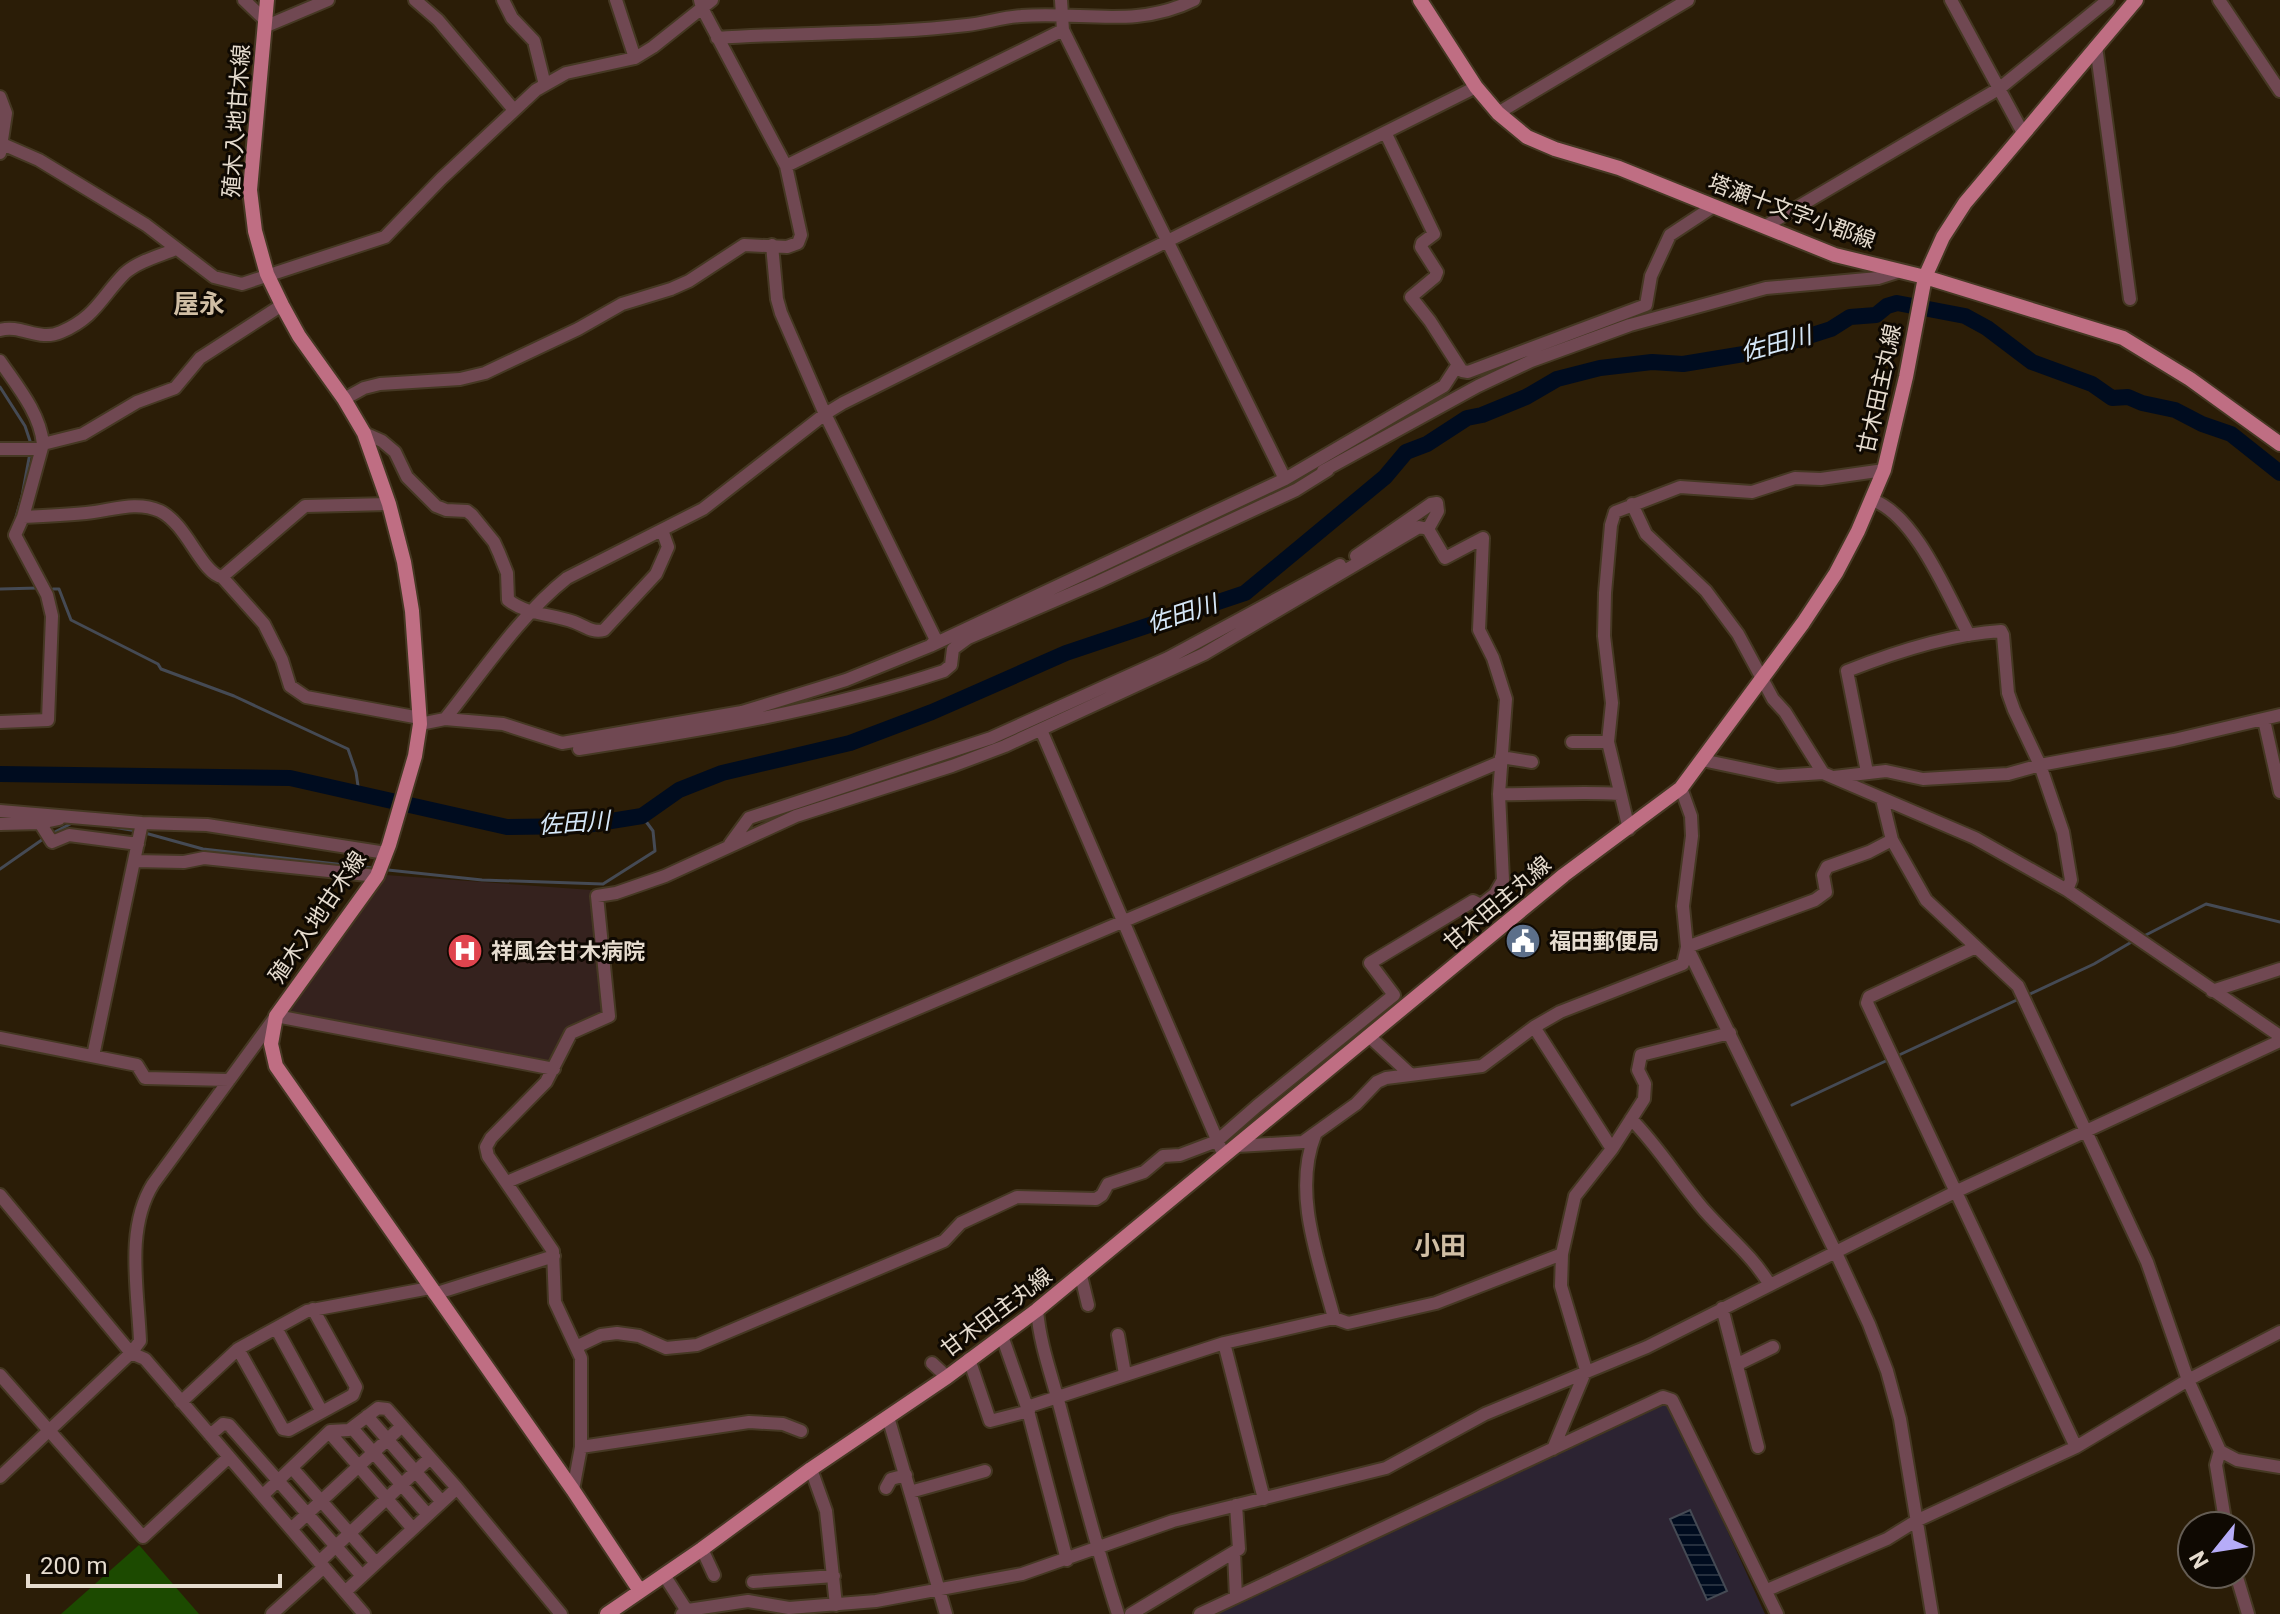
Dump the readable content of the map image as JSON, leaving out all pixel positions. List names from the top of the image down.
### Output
{
  "streets": {
    "main road": ["殖木入地甘木線", "塔瀬十文字小郡線", "甘木田主丸線"]
  },
  "crossings": [
    ["殖木入地甘木線", "甘木田主丸線"],
    ["塔瀬十文字小郡線", "甘木田主丸線"]
  ],
  "districts": ["屋永", "小田"],
  "water": ["佐田川"],
  "places": {
    "public building": ["福田郵便局"],
    "hospital": ["祥風会甘木病院"]
  },
  "scale_bar": "200 m",
  "north": "bottom left"
}
